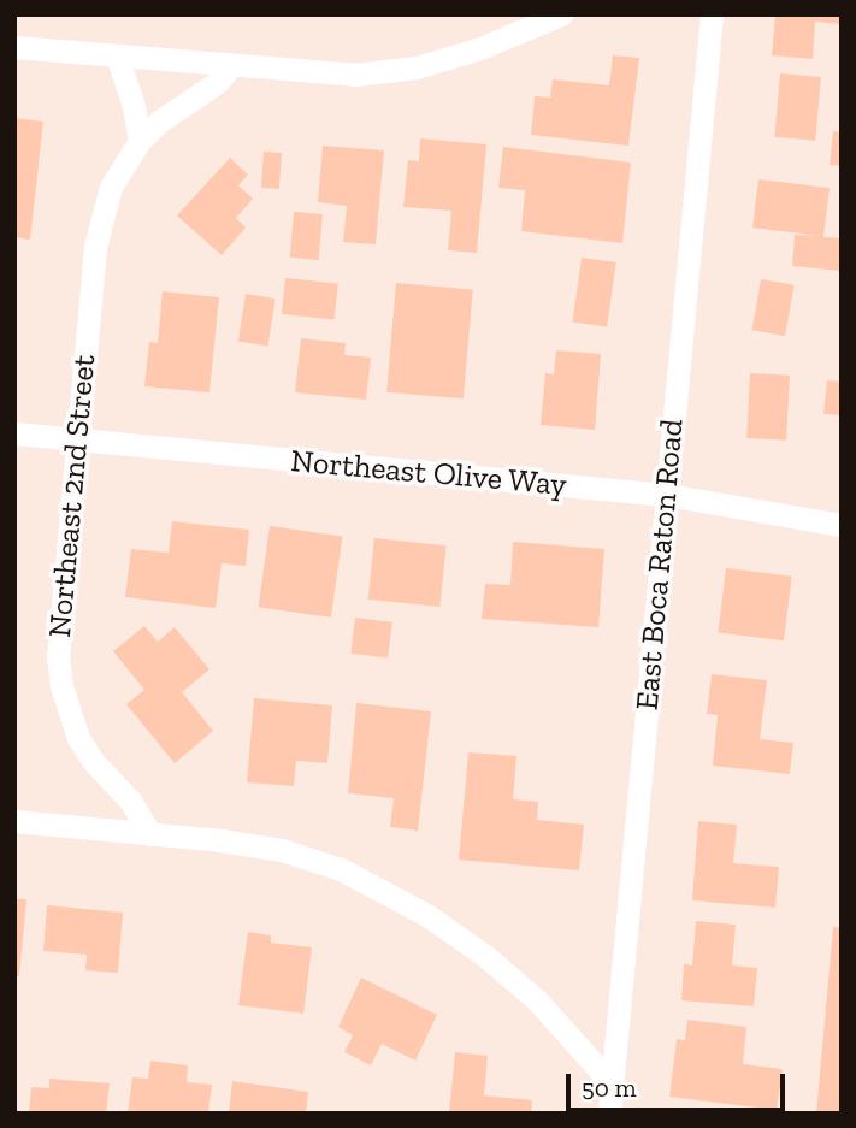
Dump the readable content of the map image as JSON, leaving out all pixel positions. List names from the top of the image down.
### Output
{
  "streets": {
    "street": ["Northeast Olive Way", "Northeast 2nd Street", "East Boca Raton Road"]
  },
  "crossings": [
    ["Northeast Olive Way", "Northeast 2nd Street"],
    ["Northeast Olive Way", "East Boca Raton Road"]
  ],
  "scale_bar": "50 m"
}
